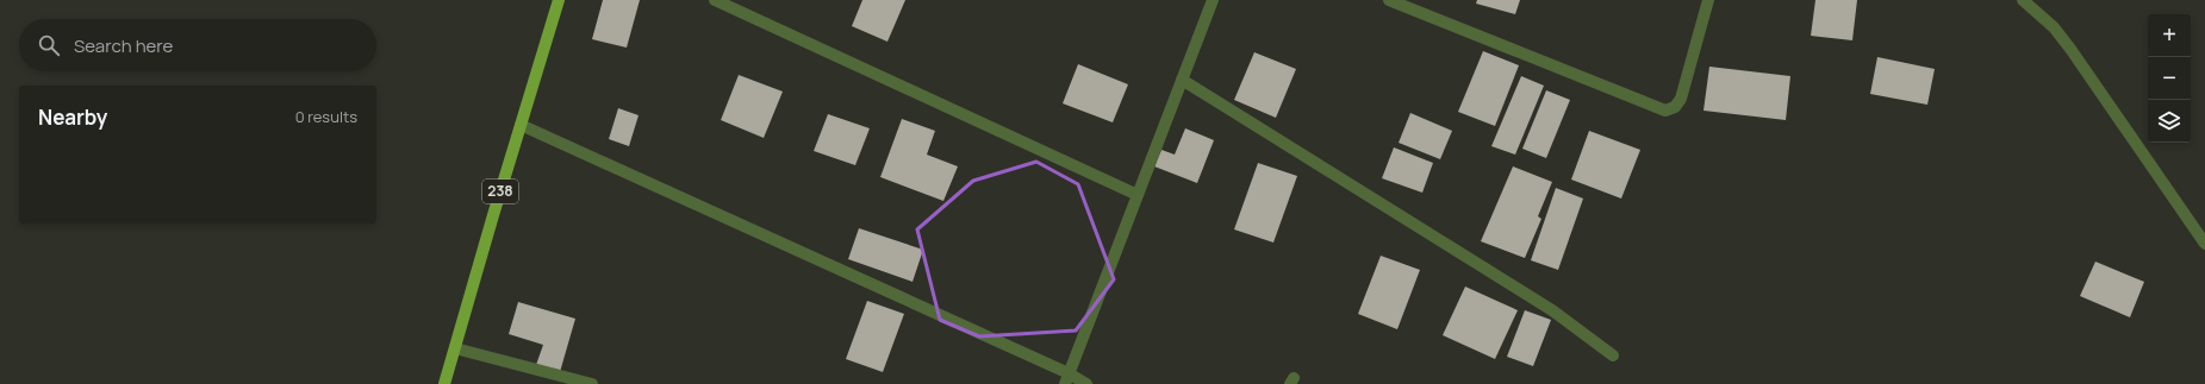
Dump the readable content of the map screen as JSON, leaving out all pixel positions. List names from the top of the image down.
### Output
{
  "streets": {
    "main road": ["238"]
  },
  "page": {
    "map_buttons": ["+", "−"],
    "search": "Search here",
    "heading": ["Nearby", "0 results"]
  }
}
